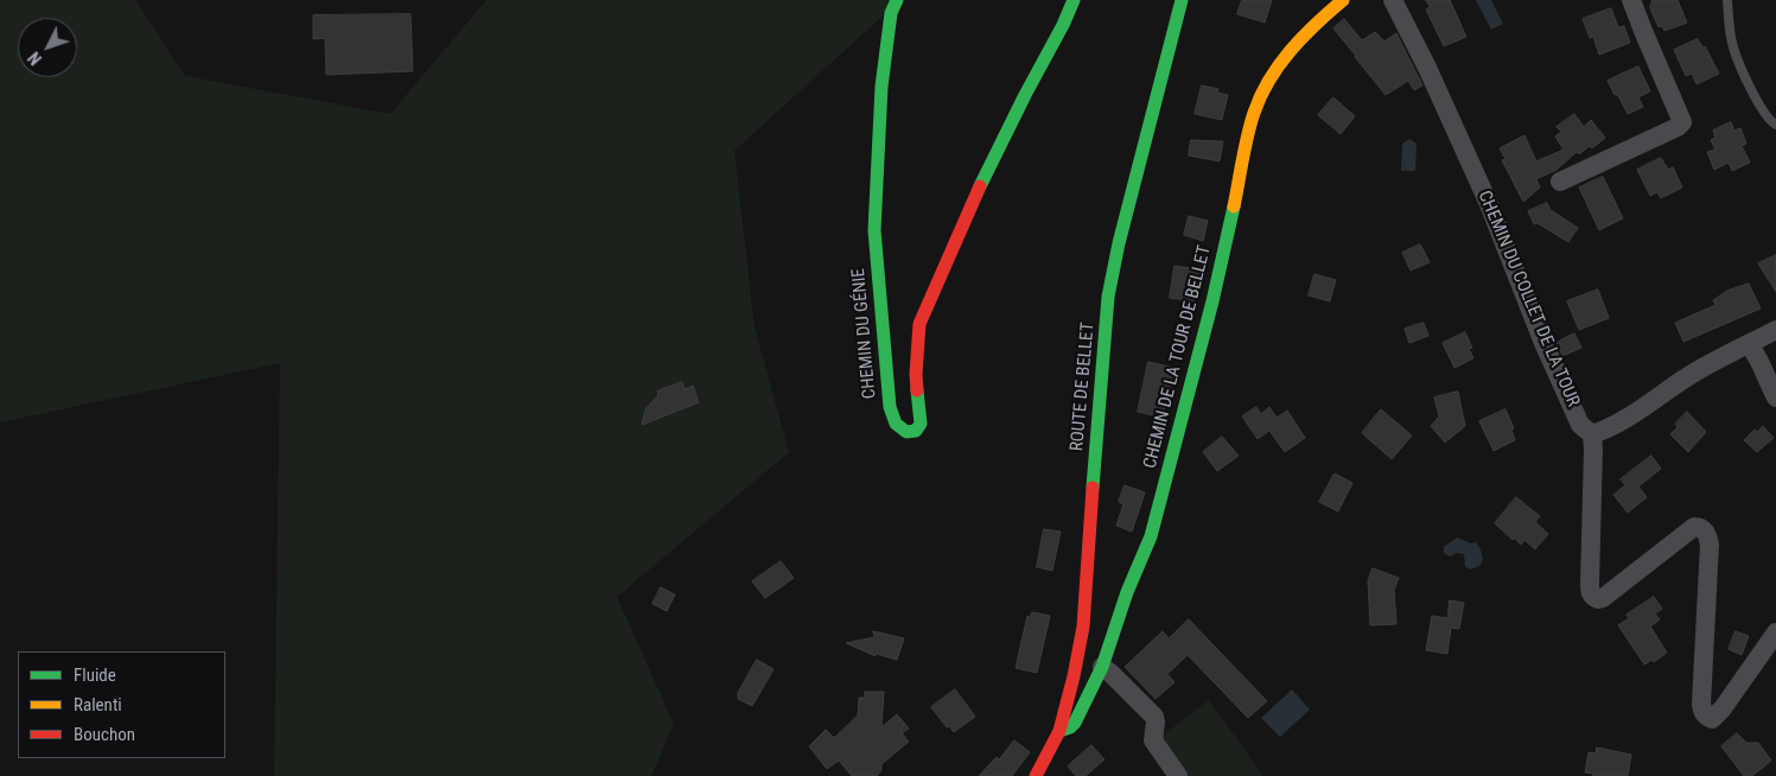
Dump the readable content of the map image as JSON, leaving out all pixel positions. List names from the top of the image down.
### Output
{
  "streets": {
    "street": [
      "CHEMIN DU COLLET DE LA TOUR",
      "CHEMIN DU GÉNIE",
      "CHEMIN DE LA TOUR DE BELLET",
      "ROUTE DE BELLET"
    ]
  },
  "crossings": [
    ["CHEMIN DE LA TOUR DE BELLET", "ROUTE DE BELLET"]
  ],
  "legend": ["Fluide", "Ralenti", "Bouchon"],
  "north": "bottom left"
}
